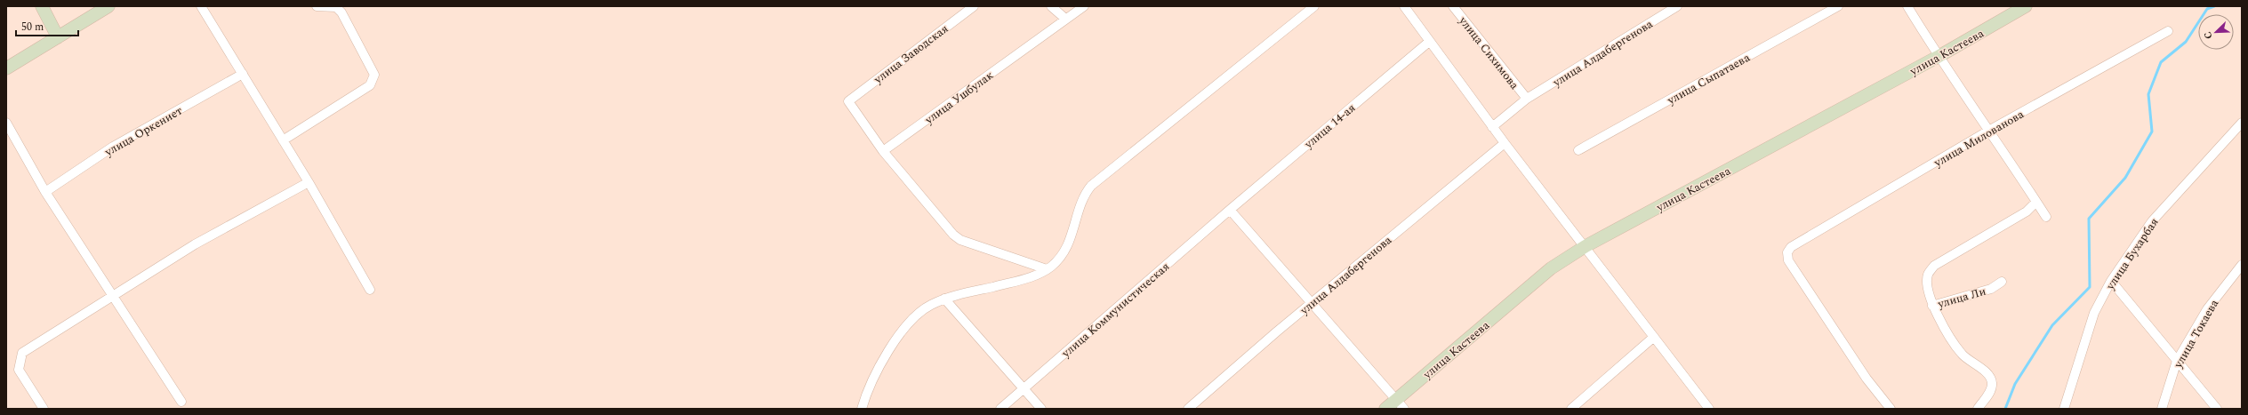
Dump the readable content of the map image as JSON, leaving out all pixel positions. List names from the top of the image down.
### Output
{
  "streets": {
    "street": [
      "улица Кастеева",
      "улица Сихимова",
      "улица Алдабергенова",
      "улица Заводская",
      "улица Сыпатаева",
      "улица Ушбулак",
      "улица 14-ая",
      "улица Оркениет",
      "улица Милованова",
      "улица Бухарбая",
      "улица Ли",
      "улица Коммунистическая",
      "улица Токаева"
    ]
  },
  "crossings": [
    ["улица Сихимова", "улица Алдабергенова"],
    ["улица Заводская", "улица Ушбулак"],
    ["улица 14-ая", "улица Коммунистическая"]
  ],
  "scale_bar": "50 m",
  "north": "bottom left"
}
